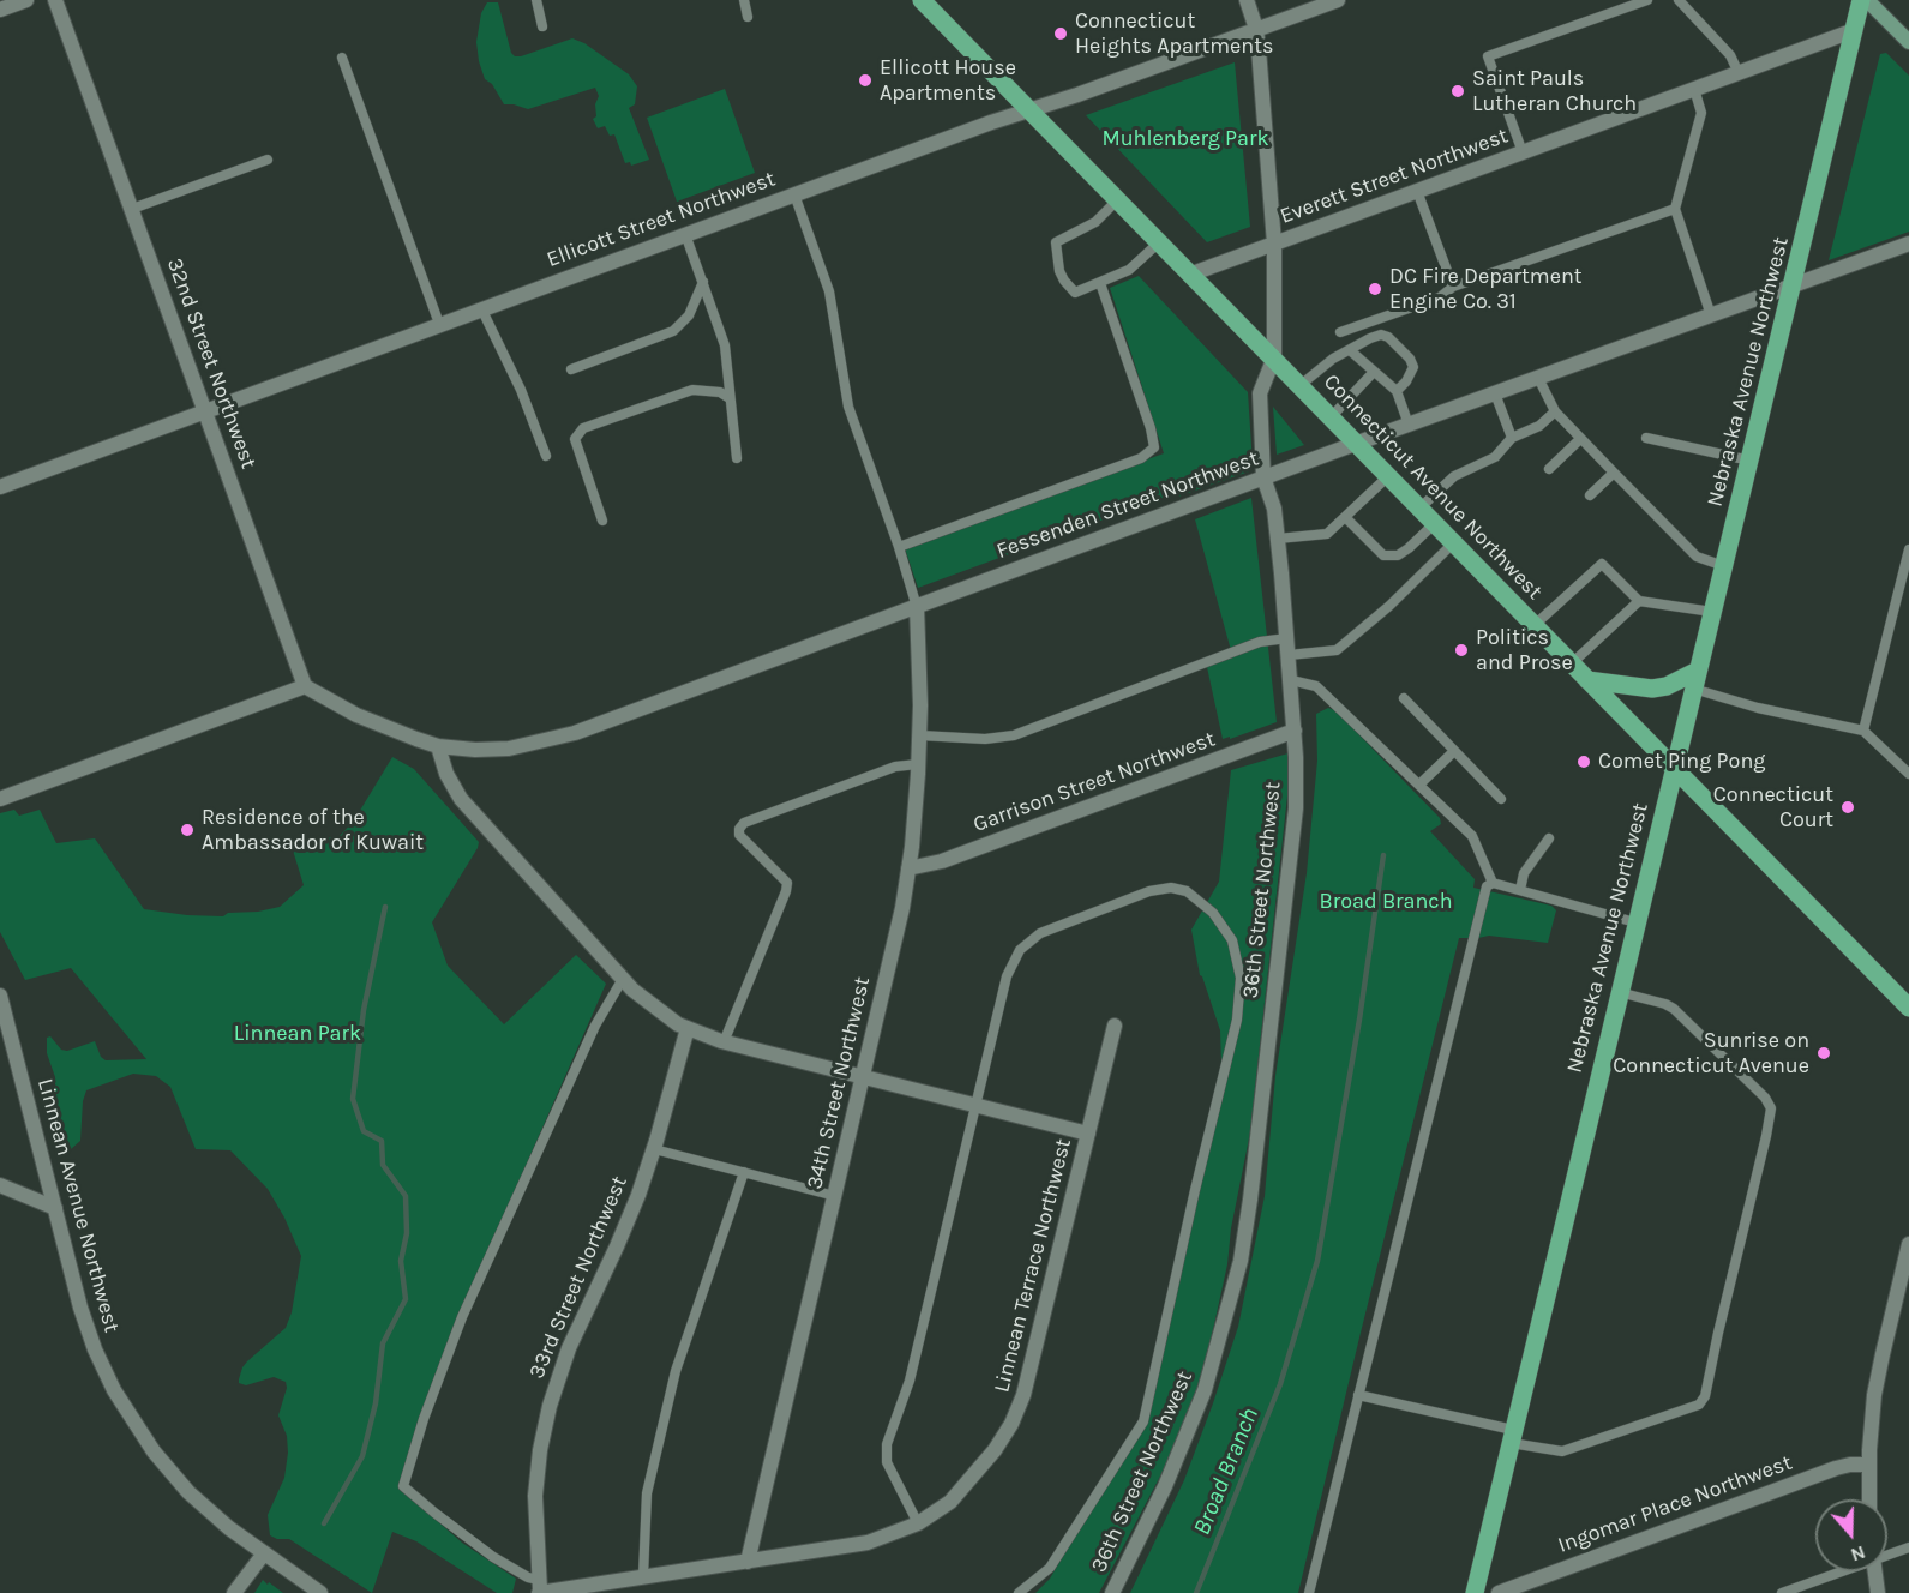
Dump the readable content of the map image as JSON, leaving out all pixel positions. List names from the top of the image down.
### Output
{
  "streets": {
    "main road": ["Nebraska Avenue Northwest", "Connecticut Avenue Northwest"],
    "street": [
      "Everett Street Northwest",
      "Ellicott Street Northwest",
      "32nd Street Northwest",
      "Fessenden Street Northwest",
      "Garrison Street Northwest",
      "36th Street Northwest",
      "34th Street Northwest",
      "Linnean Avenue Northwest",
      "Linnean Terrace Northwest",
      "33rd Street Northwest",
      "Ingomar Place Northwest"
    ]
  },
  "crossings": [
    ["Everett Street Northwest", "Nebraska Avenue Northwest"],
    ["Everett Street Northwest", "Connecticut Avenue Northwest"],
    ["Everett Street Northwest", "36th Street Northwest"],
    ["Ellicott Street Northwest", "32nd Street Northwest"],
    ["Ellicott Street Northwest", "Connecticut Avenue Northwest"],
    ["Ellicott Street Northwest", "36th Street Northwest"],
    ["32nd Street Northwest", "Fessenden Street Northwest"],
    ["Nebraska Avenue Northwest", "Connecticut Avenue Northwest"],
    ["Nebraska Avenue Northwest", "Fessenden Street Northwest"],
    ["Connecticut Avenue Northwest", "Fessenden Street Northwest"],
    ["Connecticut Avenue Northwest", "36th Street Northwest"],
    ["Fessenden Street Northwest", "36th Street Northwest"],
    ["Fessenden Street Northwest", "34th Street Northwest"],
    ["Garrison Street Northwest", "36th Street Northwest"],
    ["Garrison Street Northwest", "34th Street Northwest"],
    ["34th Street Northwest", "Linnean Terrace Northwest"],
    ["Linnean Terrace Northwest", "33rd Street Northwest"]
  ],
  "water": ["Broad Branch"],
  "parks": ["Muhlenberg Park", "Broad Branch", "Linnean Park"],
  "places": [
    "Connecticut Heights Apartments",
    "Ellicott House Apartments",
    "Saint Pauls Lutheran Church",
    "DC Fire Department Engine Co. 31",
    "Politics and Prose",
    "Comet Ping Pong",
    "Connecticut Court",
    "Residence of the Ambassador of Kuwait",
    "Sunrise on Connecticut Avenue"
  ],
  "north": "bottom"
}
